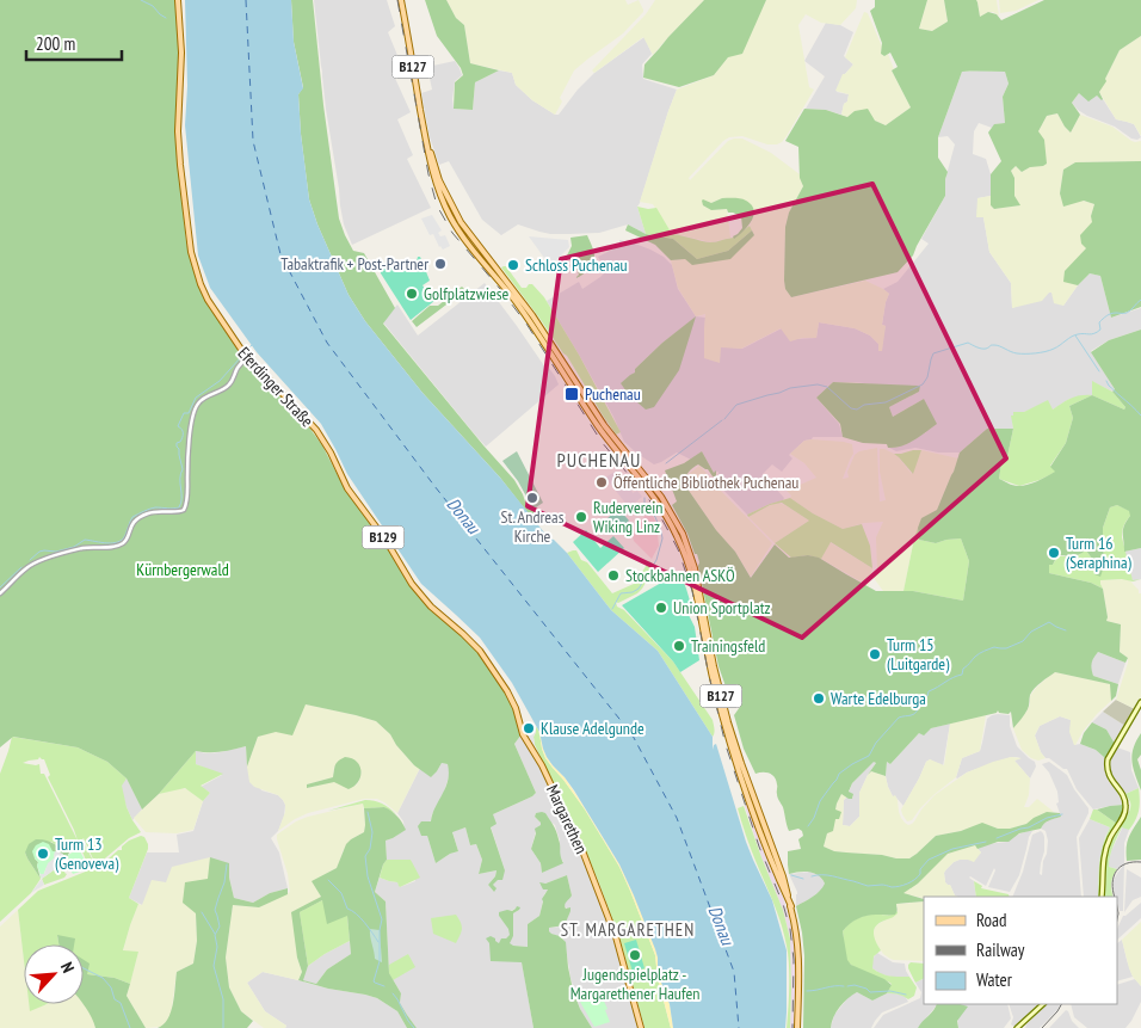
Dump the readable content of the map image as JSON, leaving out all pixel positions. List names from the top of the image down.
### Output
{
  "streets": {
    "main road": [
      "B127",
      "Eferdinger Straße",
      "B129",
      "Margarethen"
    ]
  },
  "crossings": [
    ["Eferdinger Straße", "Margarethen"]
  ],
  "districts": ["PUCHENAU", "ST. MARGARETHEN"],
  "water": ["Donau"],
  "parks": ["Kürnbergerwald"],
  "places": {
    "other": [
      "Tabaktrafik + Post-Partner",
      "Schloss Puchenau",
      "Golfplatzwiese",
      "Öffentliche Bibliothek Puchenau",
      "St. Andreas Kirche",
      "Ruderverein Wiking Linz",
      "Turm 16 (Seraphina)",
      "Stockbahnen ASKÖ",
      "Union Sportplatz",
      "Trainingsfeld",
      "Turm 15 (Luitgarde)",
      "Warte Edelburga",
      "Klause Adelgunde",
      "Turm 13 (Genoveva)",
      "Jugendspielplatz - Margarethener Haufen"
    ],
    "transit": ["Puchenau"]
  },
  "legend": ["Road", "Railway", "Water"],
  "scale_bar": "200 m",
  "north": "top right"
}
